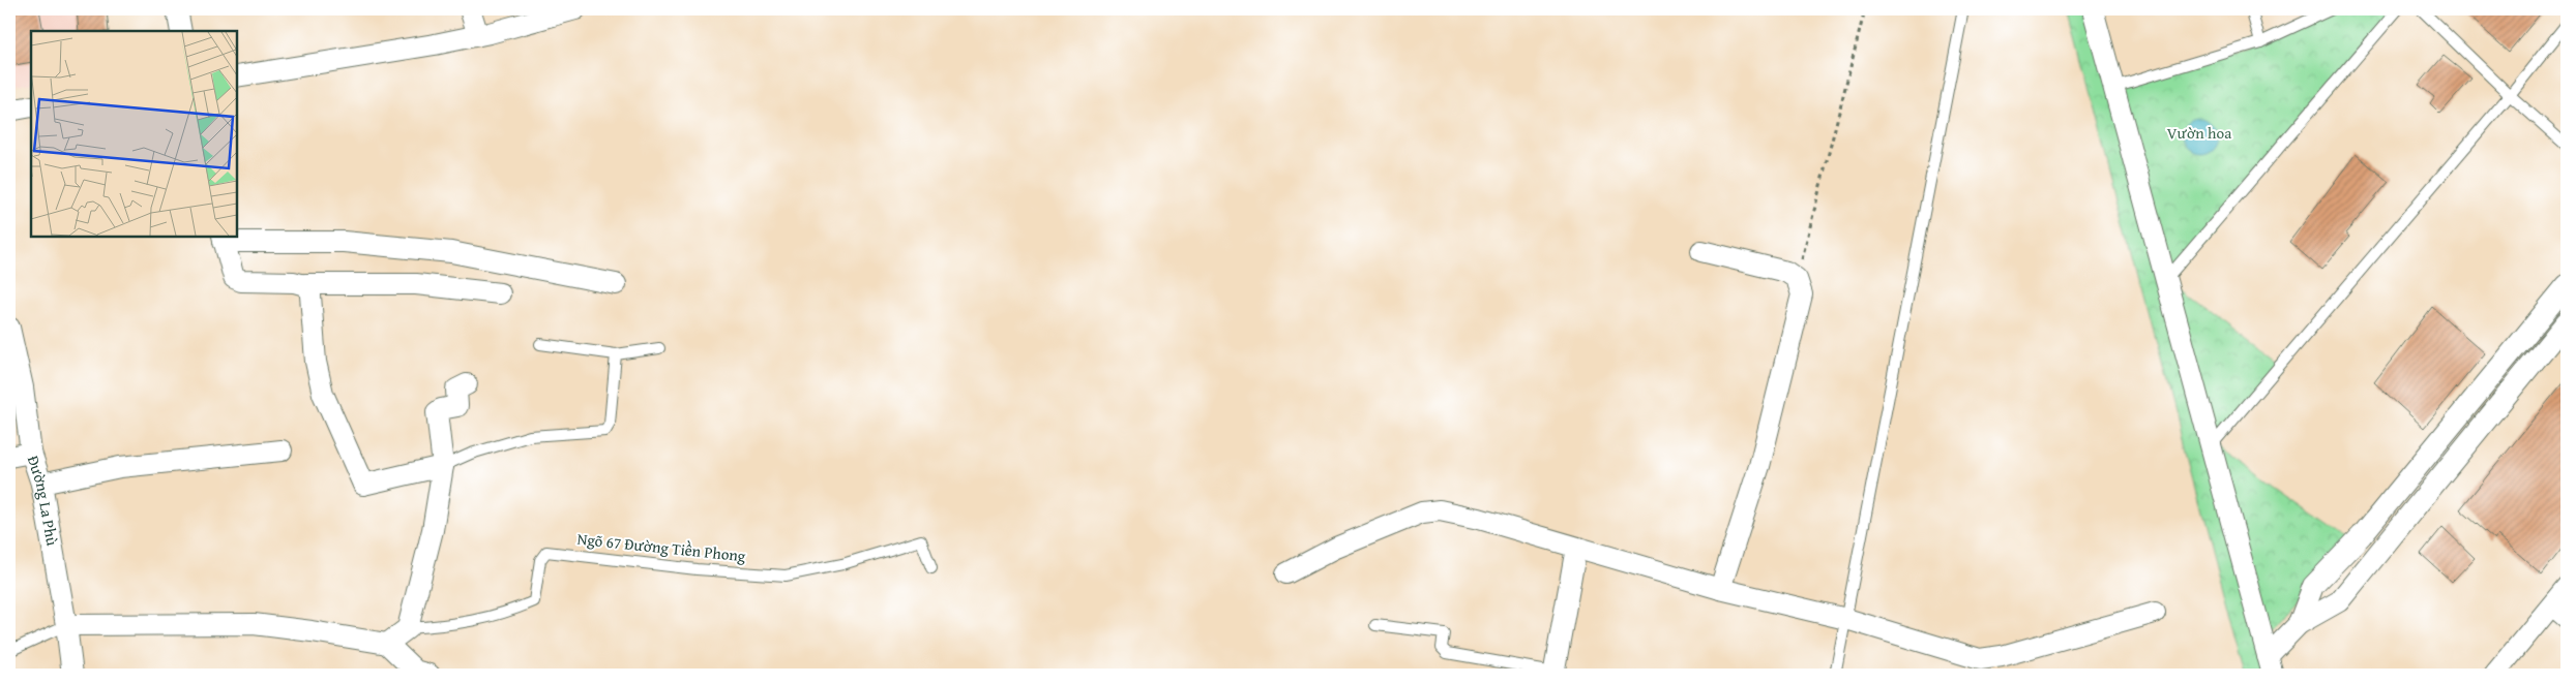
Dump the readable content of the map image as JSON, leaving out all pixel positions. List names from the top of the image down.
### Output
{
  "streets": {
    "street": ["Đường La Phù"],
    "lane": ["Ngõ 67 Đường Tiền Phong"]
  },
  "parks": ["Vườn hoa"]
}
